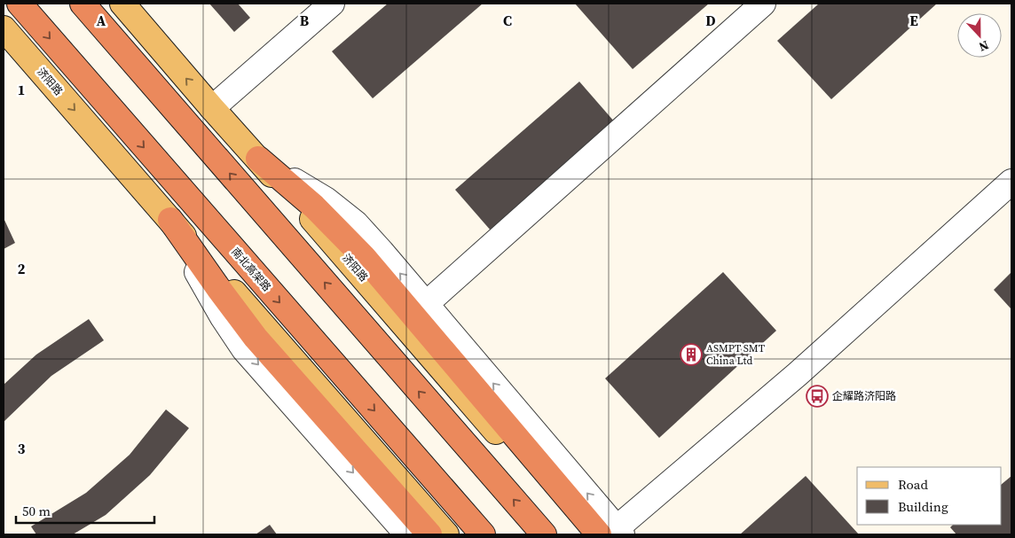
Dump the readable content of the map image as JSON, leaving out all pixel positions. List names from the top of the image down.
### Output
{
  "streets": {
    "highway": ["南北高架路"],
    "main road": ["济阳路"]
  },
  "places": {
    "building": ["ASMPT SMT China Ltd"],
    "bus stop": ["企耀路济阳路"]
  },
  "legend": ["Road", "Building"],
  "scale_bar": "50 m",
  "north": "bottom",
  "grid": {
    "columns": [
      "A",
      "B",
      "C",
      "D",
      "E"
    ],
    "rows": ["1", "2", "3"]
  }
}
